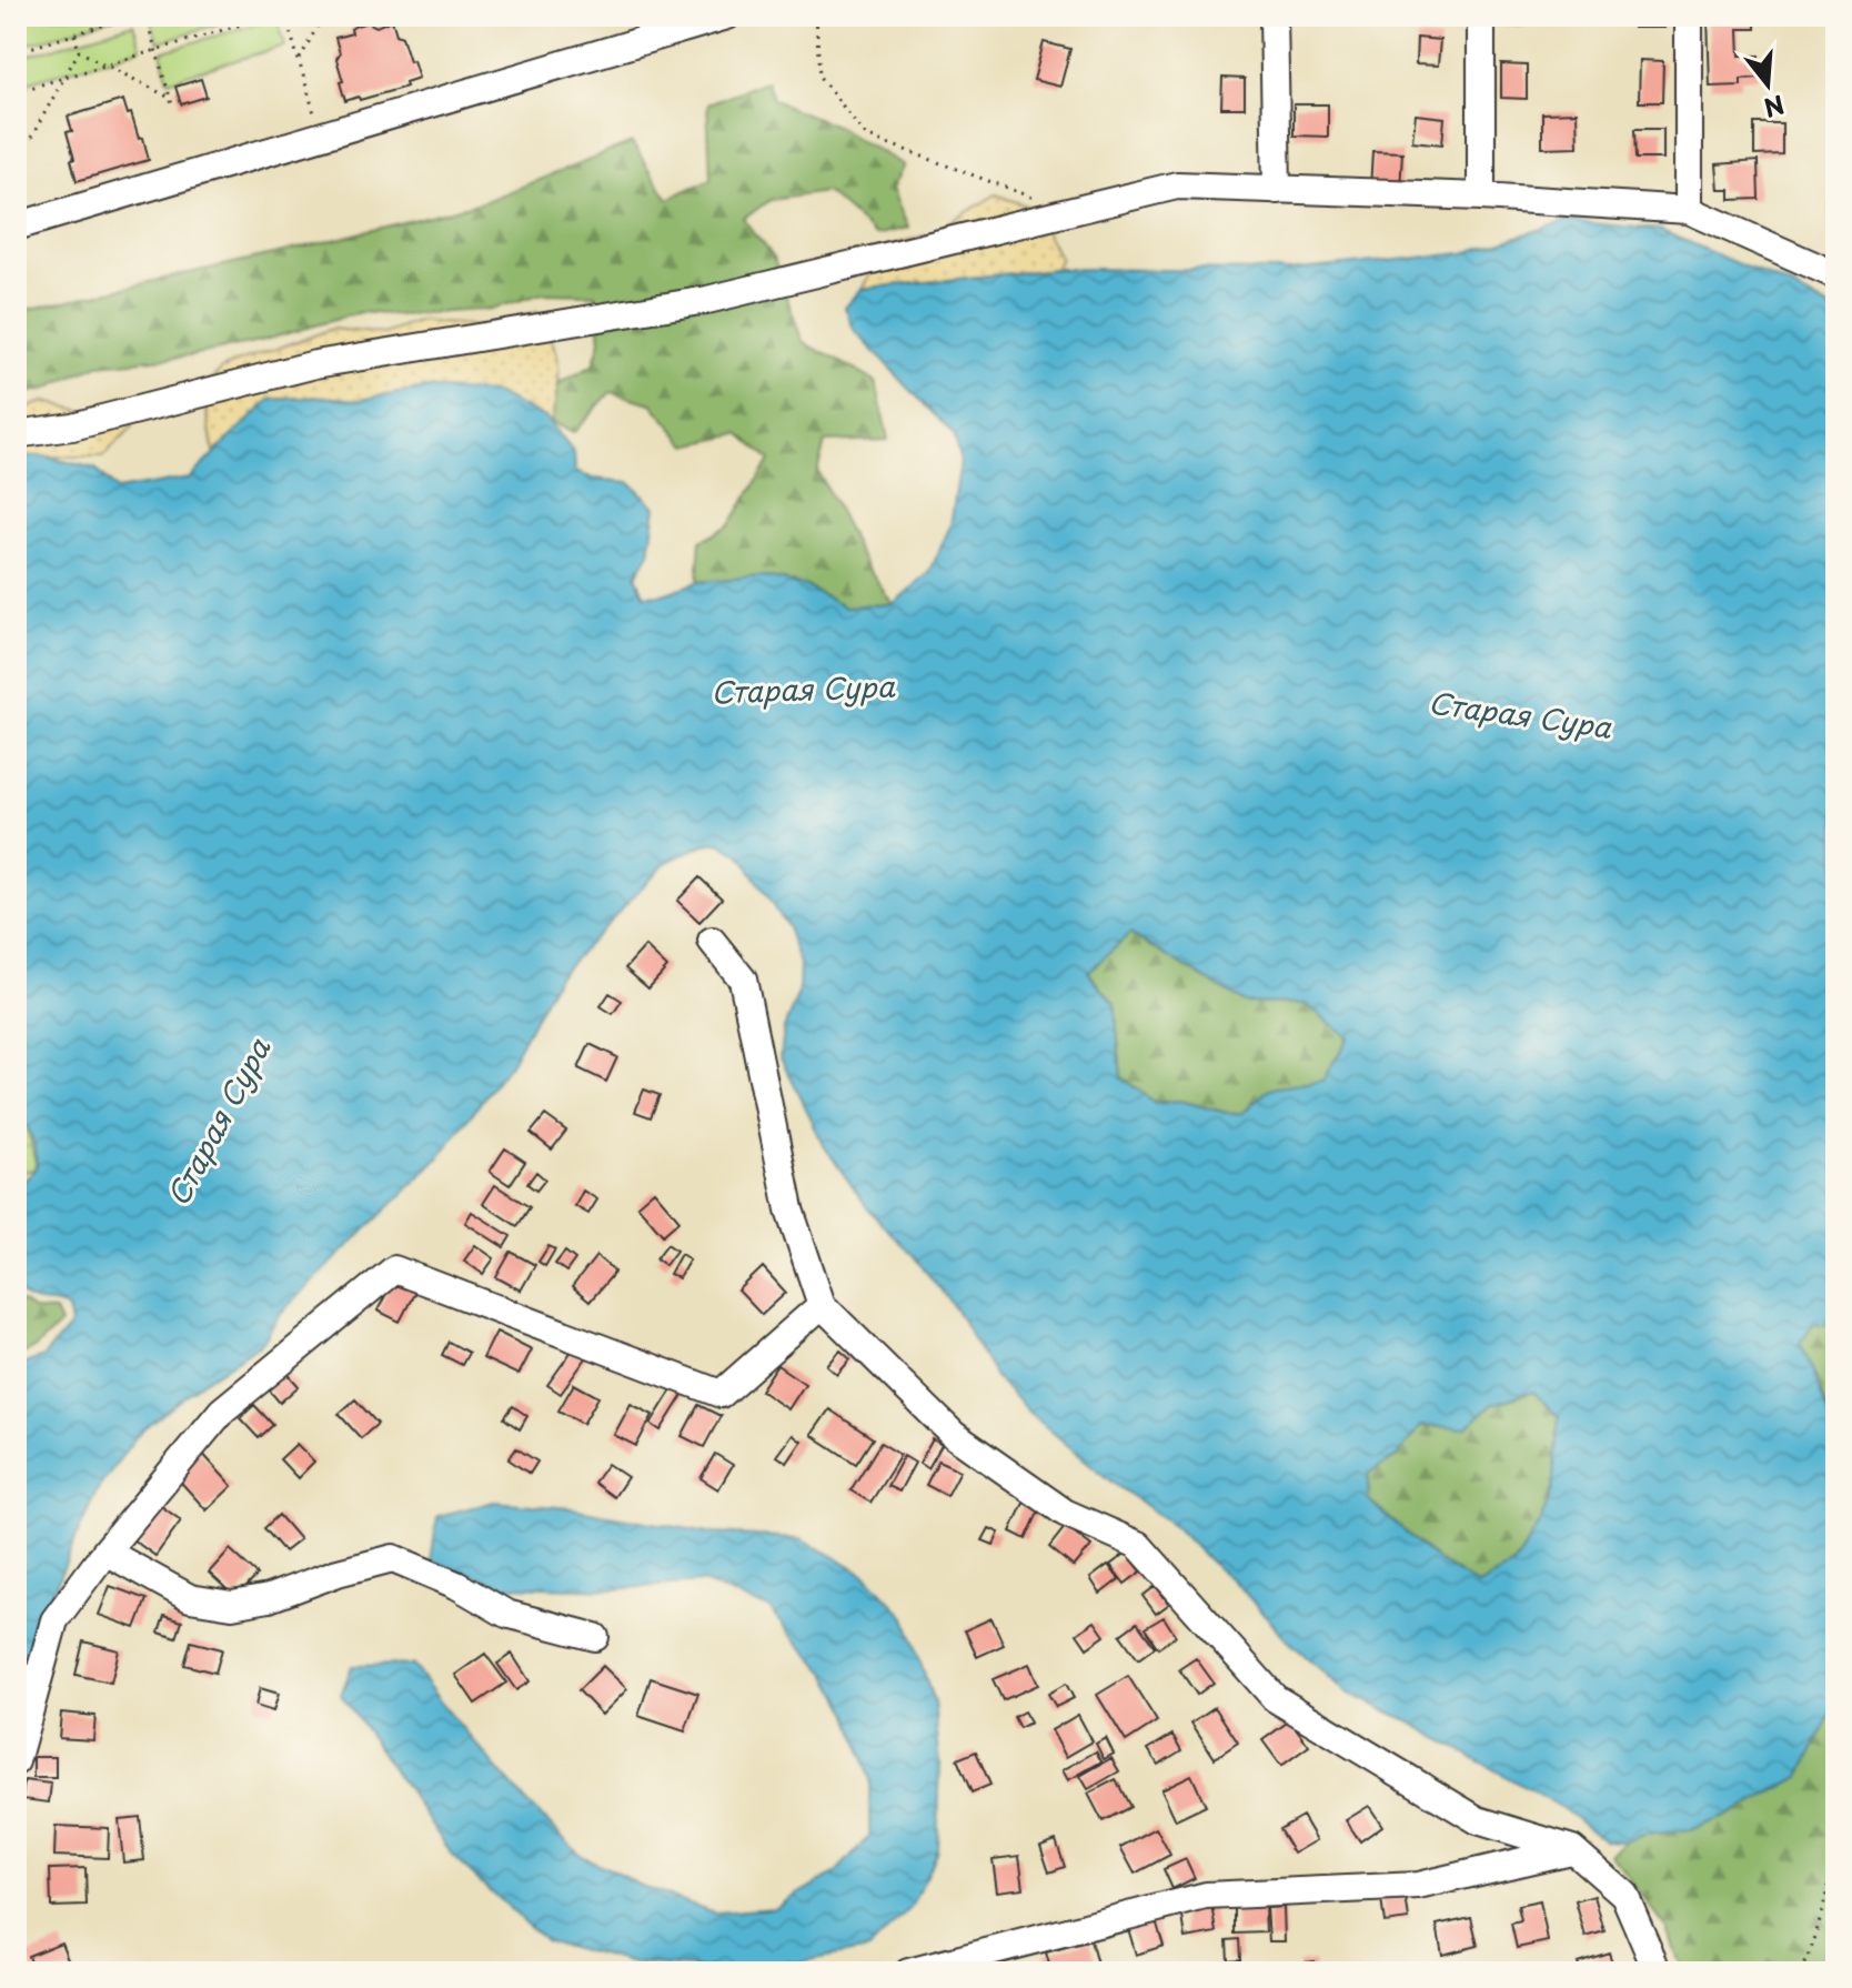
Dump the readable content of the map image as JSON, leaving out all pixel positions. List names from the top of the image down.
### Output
{
  "water": ["Старая Сура"],
  "north": "bottom"
}
